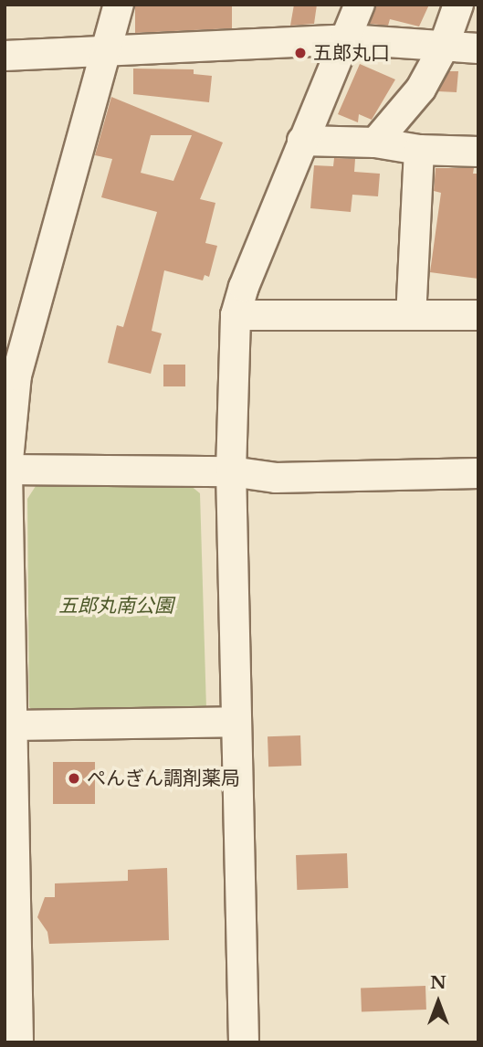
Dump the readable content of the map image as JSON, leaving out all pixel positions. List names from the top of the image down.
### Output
{
  "parks": ["五郎丸南公園"],
  "places": ["五郎丸口", "ぺんぎん調剤薬局"],
  "north": "top"
}
